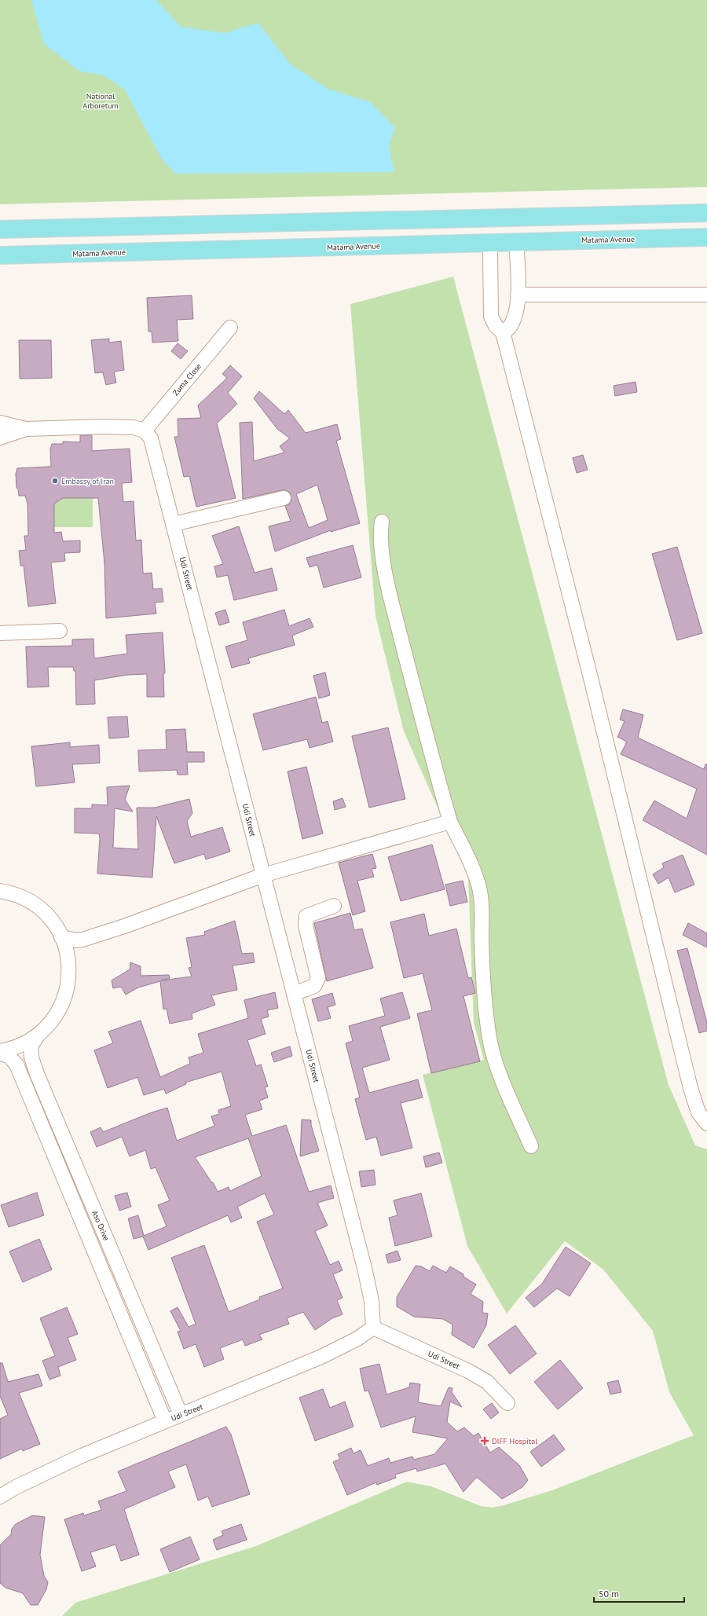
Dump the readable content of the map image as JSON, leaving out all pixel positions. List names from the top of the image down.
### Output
{
  "streets": {
    "main road": ["Matama Avenue"],
    "street": ["Zuma Close", "Udi Street", "Aso Drive"]
  },
  "crossings": [
    ["Zuma Close", "Udi Street"],
    ["Udi Street", "Aso Drive"]
  ],
  "parks": ["National Arboretum"],
  "places": {
    "other": ["Embassy of Iran"],
    "health": ["DIFF Hospital"]
  },
  "scale_bar": "50 m"
}
